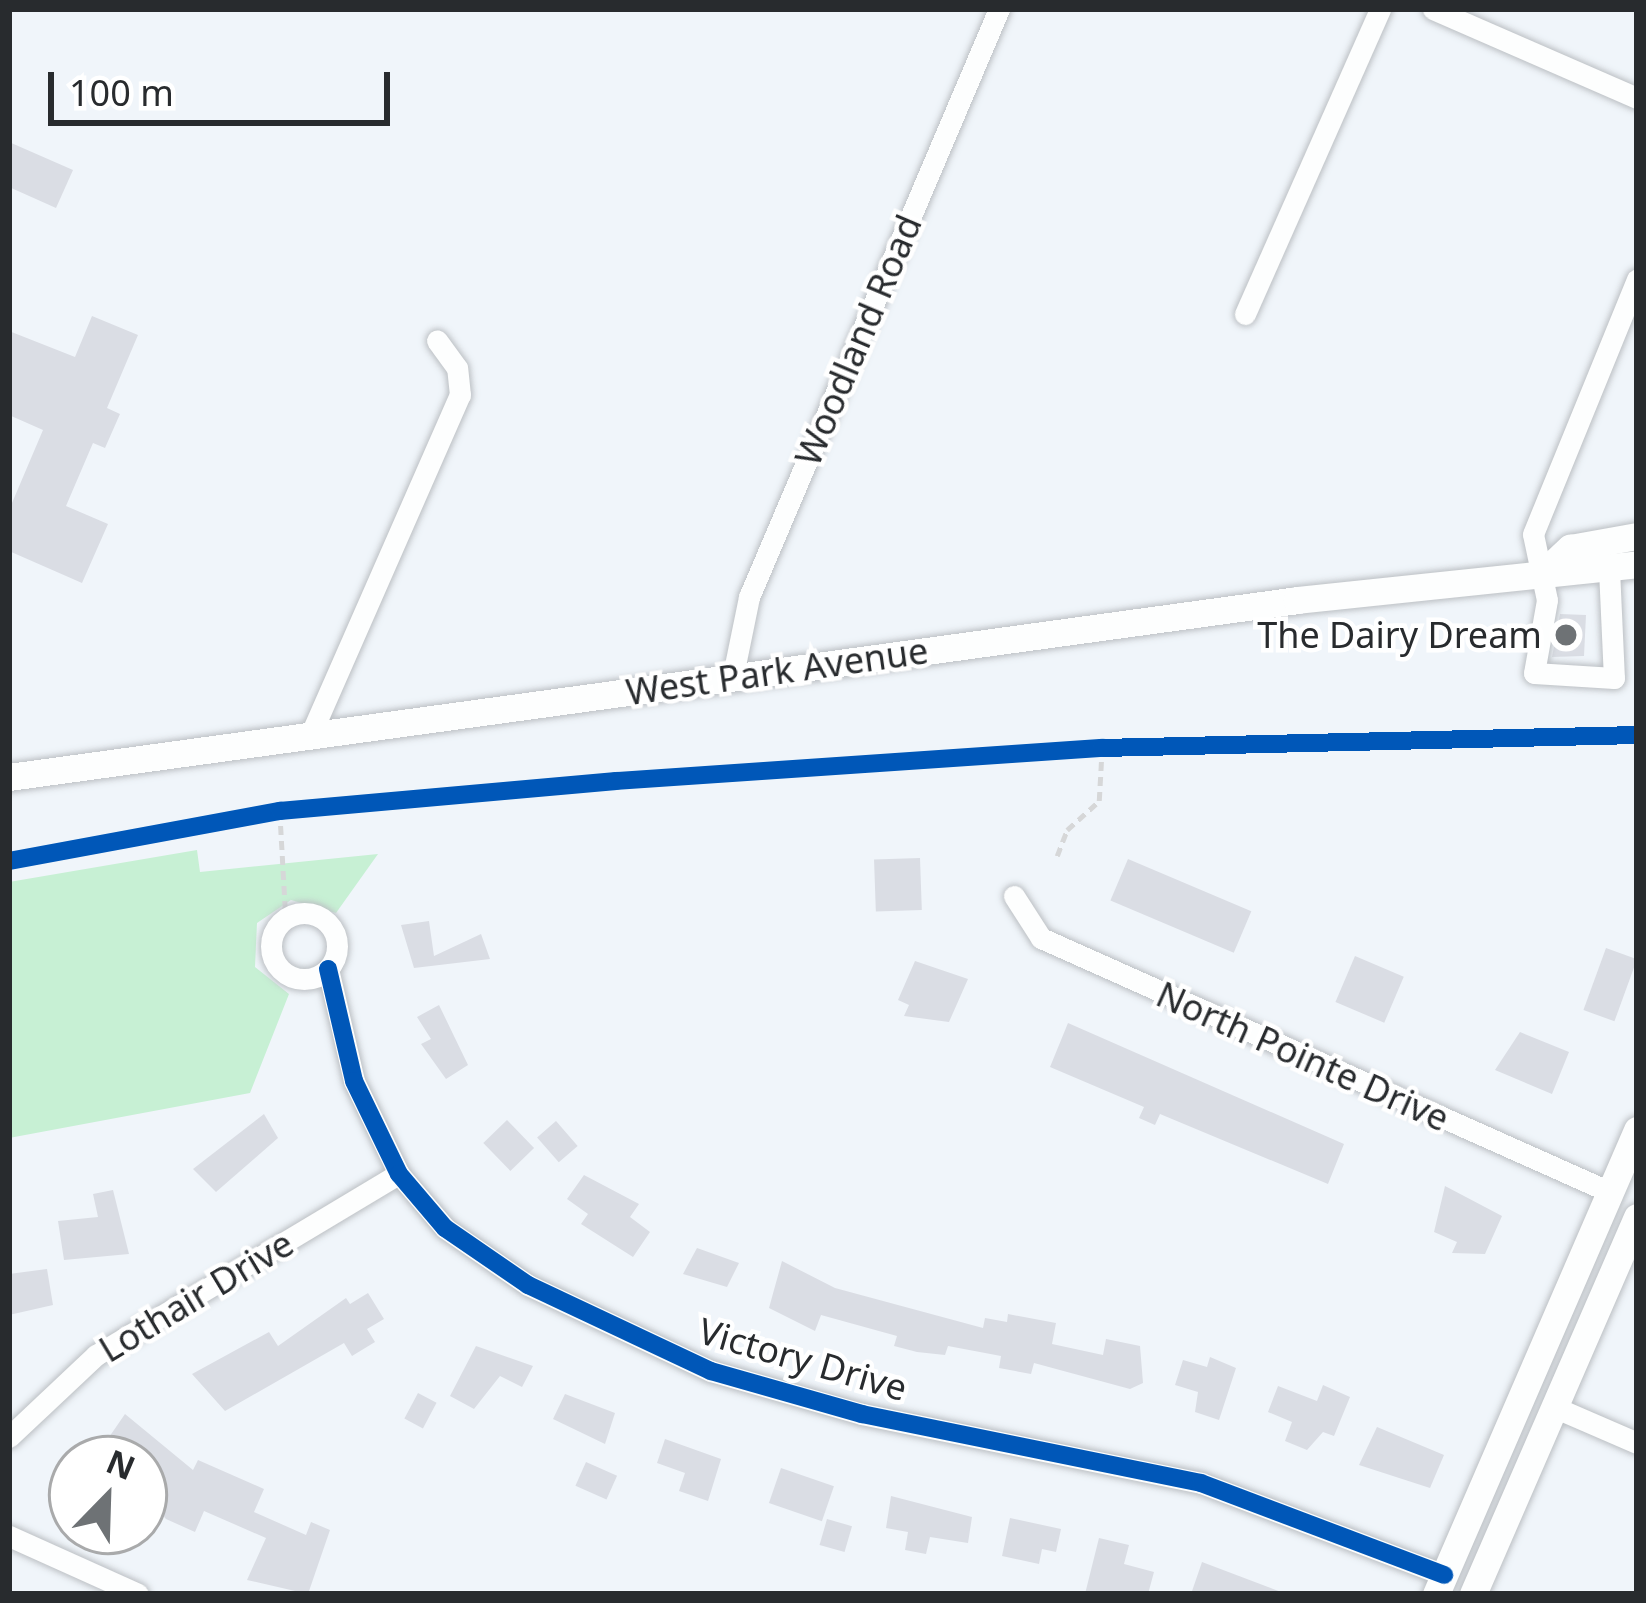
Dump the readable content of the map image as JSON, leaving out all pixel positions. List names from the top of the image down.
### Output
{
  "streets": {
    "main road": ["West Park Avenue"],
    "street": [
      "Woodland Road",
      "North Pointe Drive",
      "Lothair Drive",
      "Victory Drive"
    ]
  },
  "crossings": [
    ["Woodland Road", "West Park Avenue"],
    ["Lothair Drive", "Victory Drive"]
  ],
  "places": ["The Dairy Dream"],
  "scale_bar": "100 m",
  "north": "top right"
}
